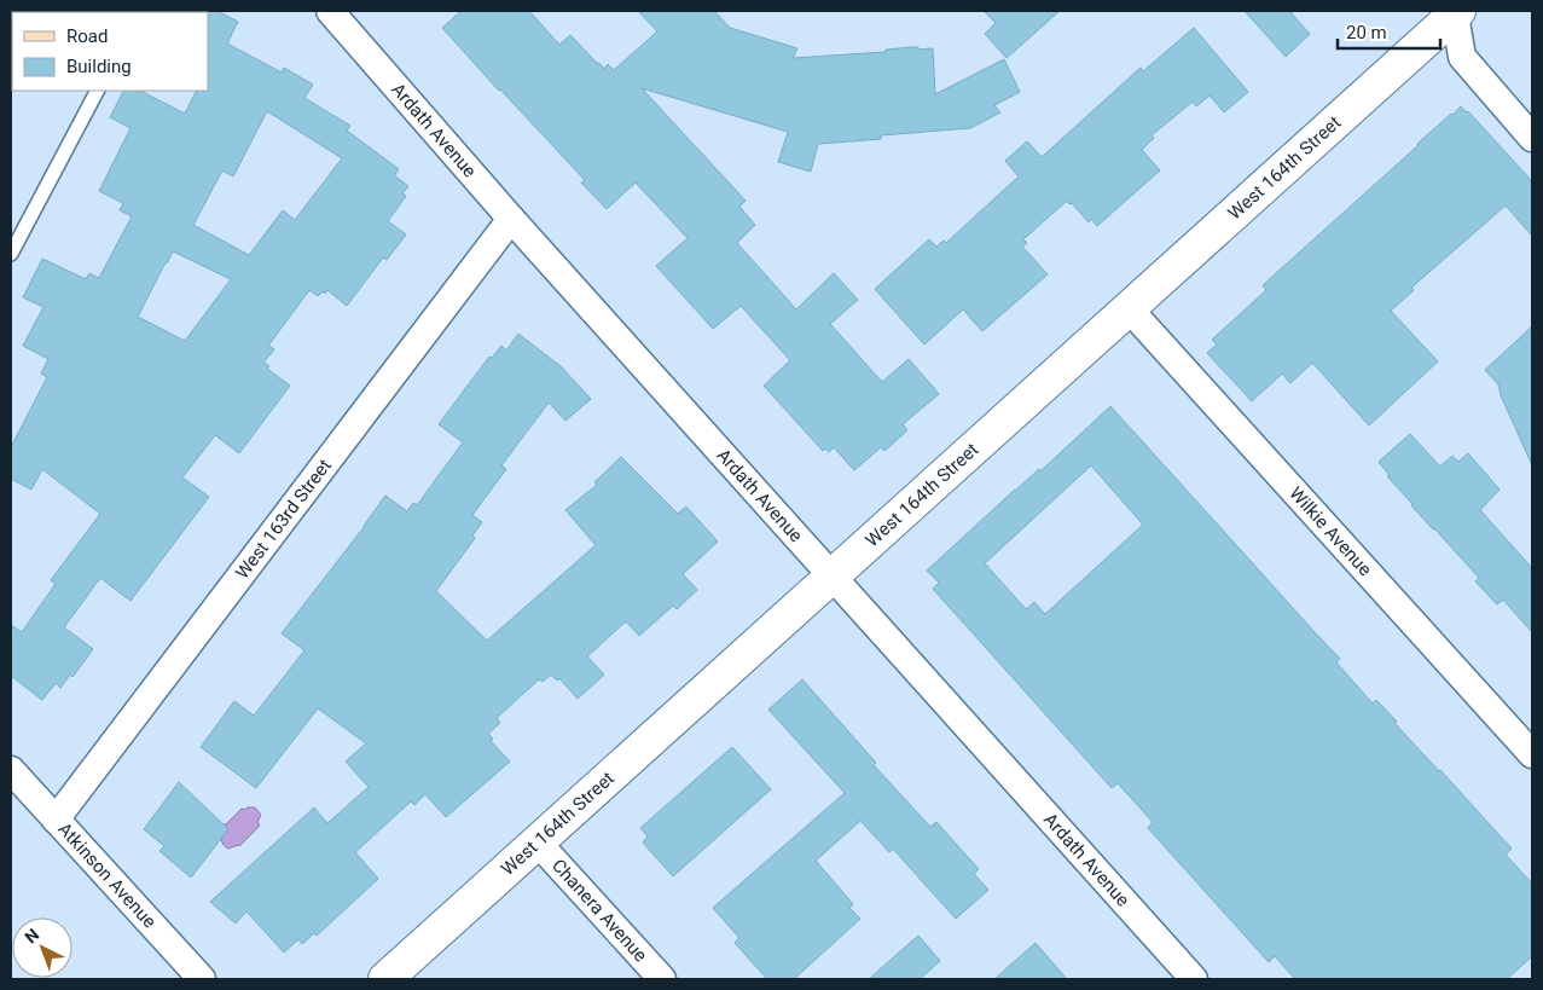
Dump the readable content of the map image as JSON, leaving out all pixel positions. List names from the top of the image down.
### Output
{
  "streets": {
    "street": [
      "Ardath Avenue",
      "West 164th Street",
      "West 163rd Street",
      "Wilkie Avenue",
      "Atkinson Avenue",
      "Chanera Avenue"
    ]
  },
  "crossings": [
    ["Ardath Avenue", "West 164th Street"],
    ["Ardath Avenue", "West 163rd Street"],
    ["West 164th Street", "Wilkie Avenue"],
    ["West 164th Street", "Chanera Avenue"],
    ["West 163rd Street", "Atkinson Avenue"]
  ],
  "legend": ["Road", "Building"],
  "scale_bar": "20 m",
  "north": "top left"
}
